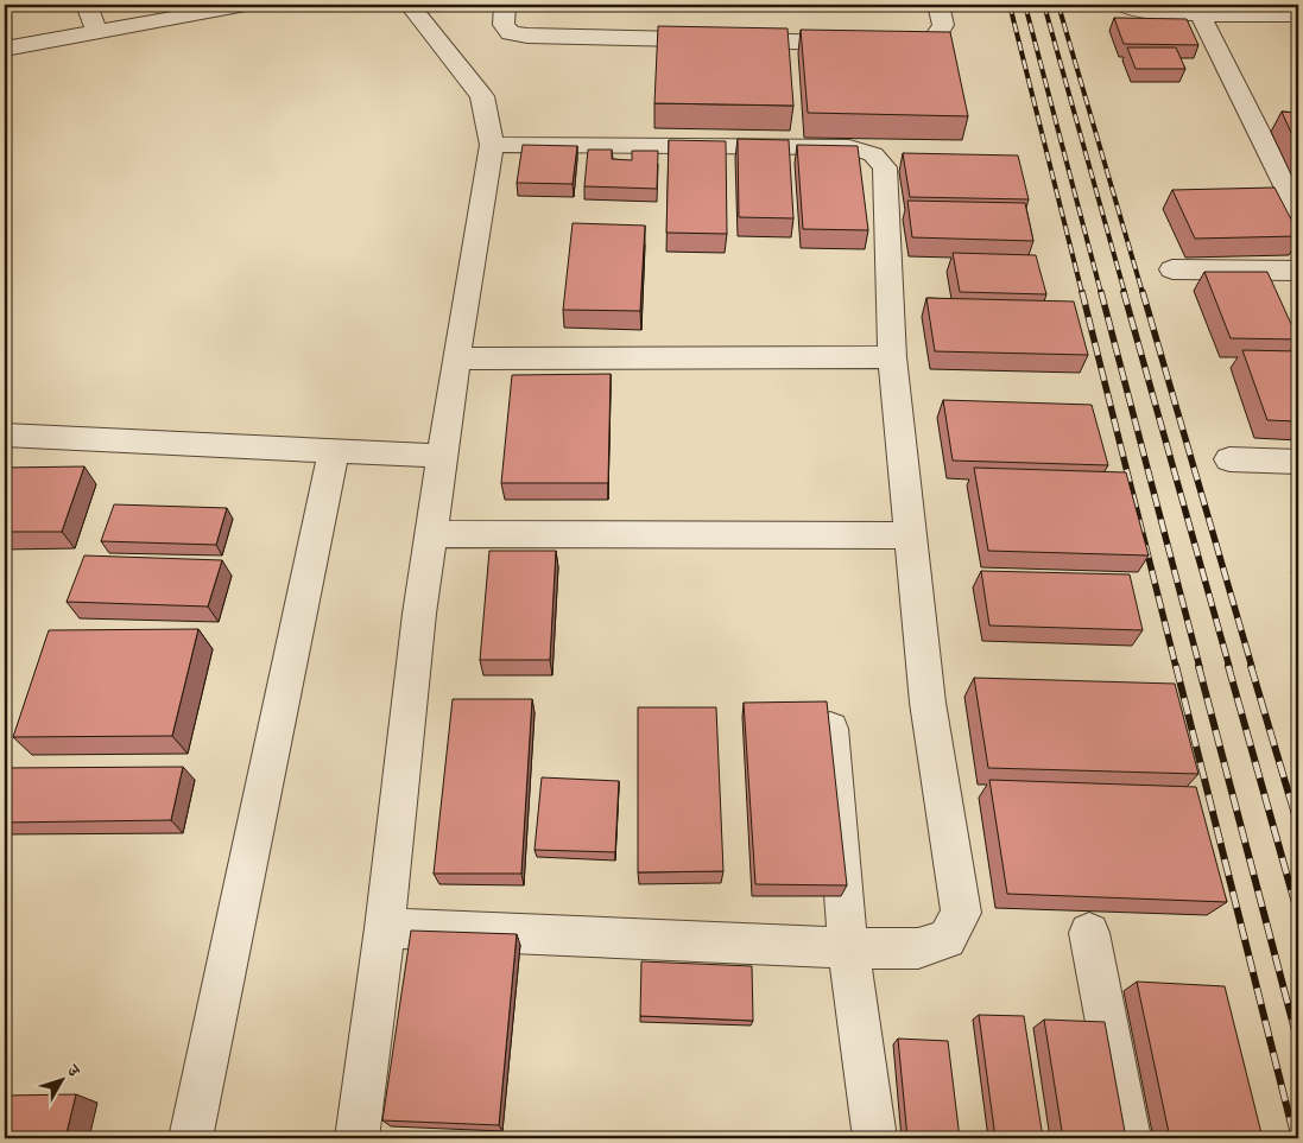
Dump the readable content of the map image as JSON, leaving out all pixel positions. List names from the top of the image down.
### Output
{
  "north": "top right"
}
